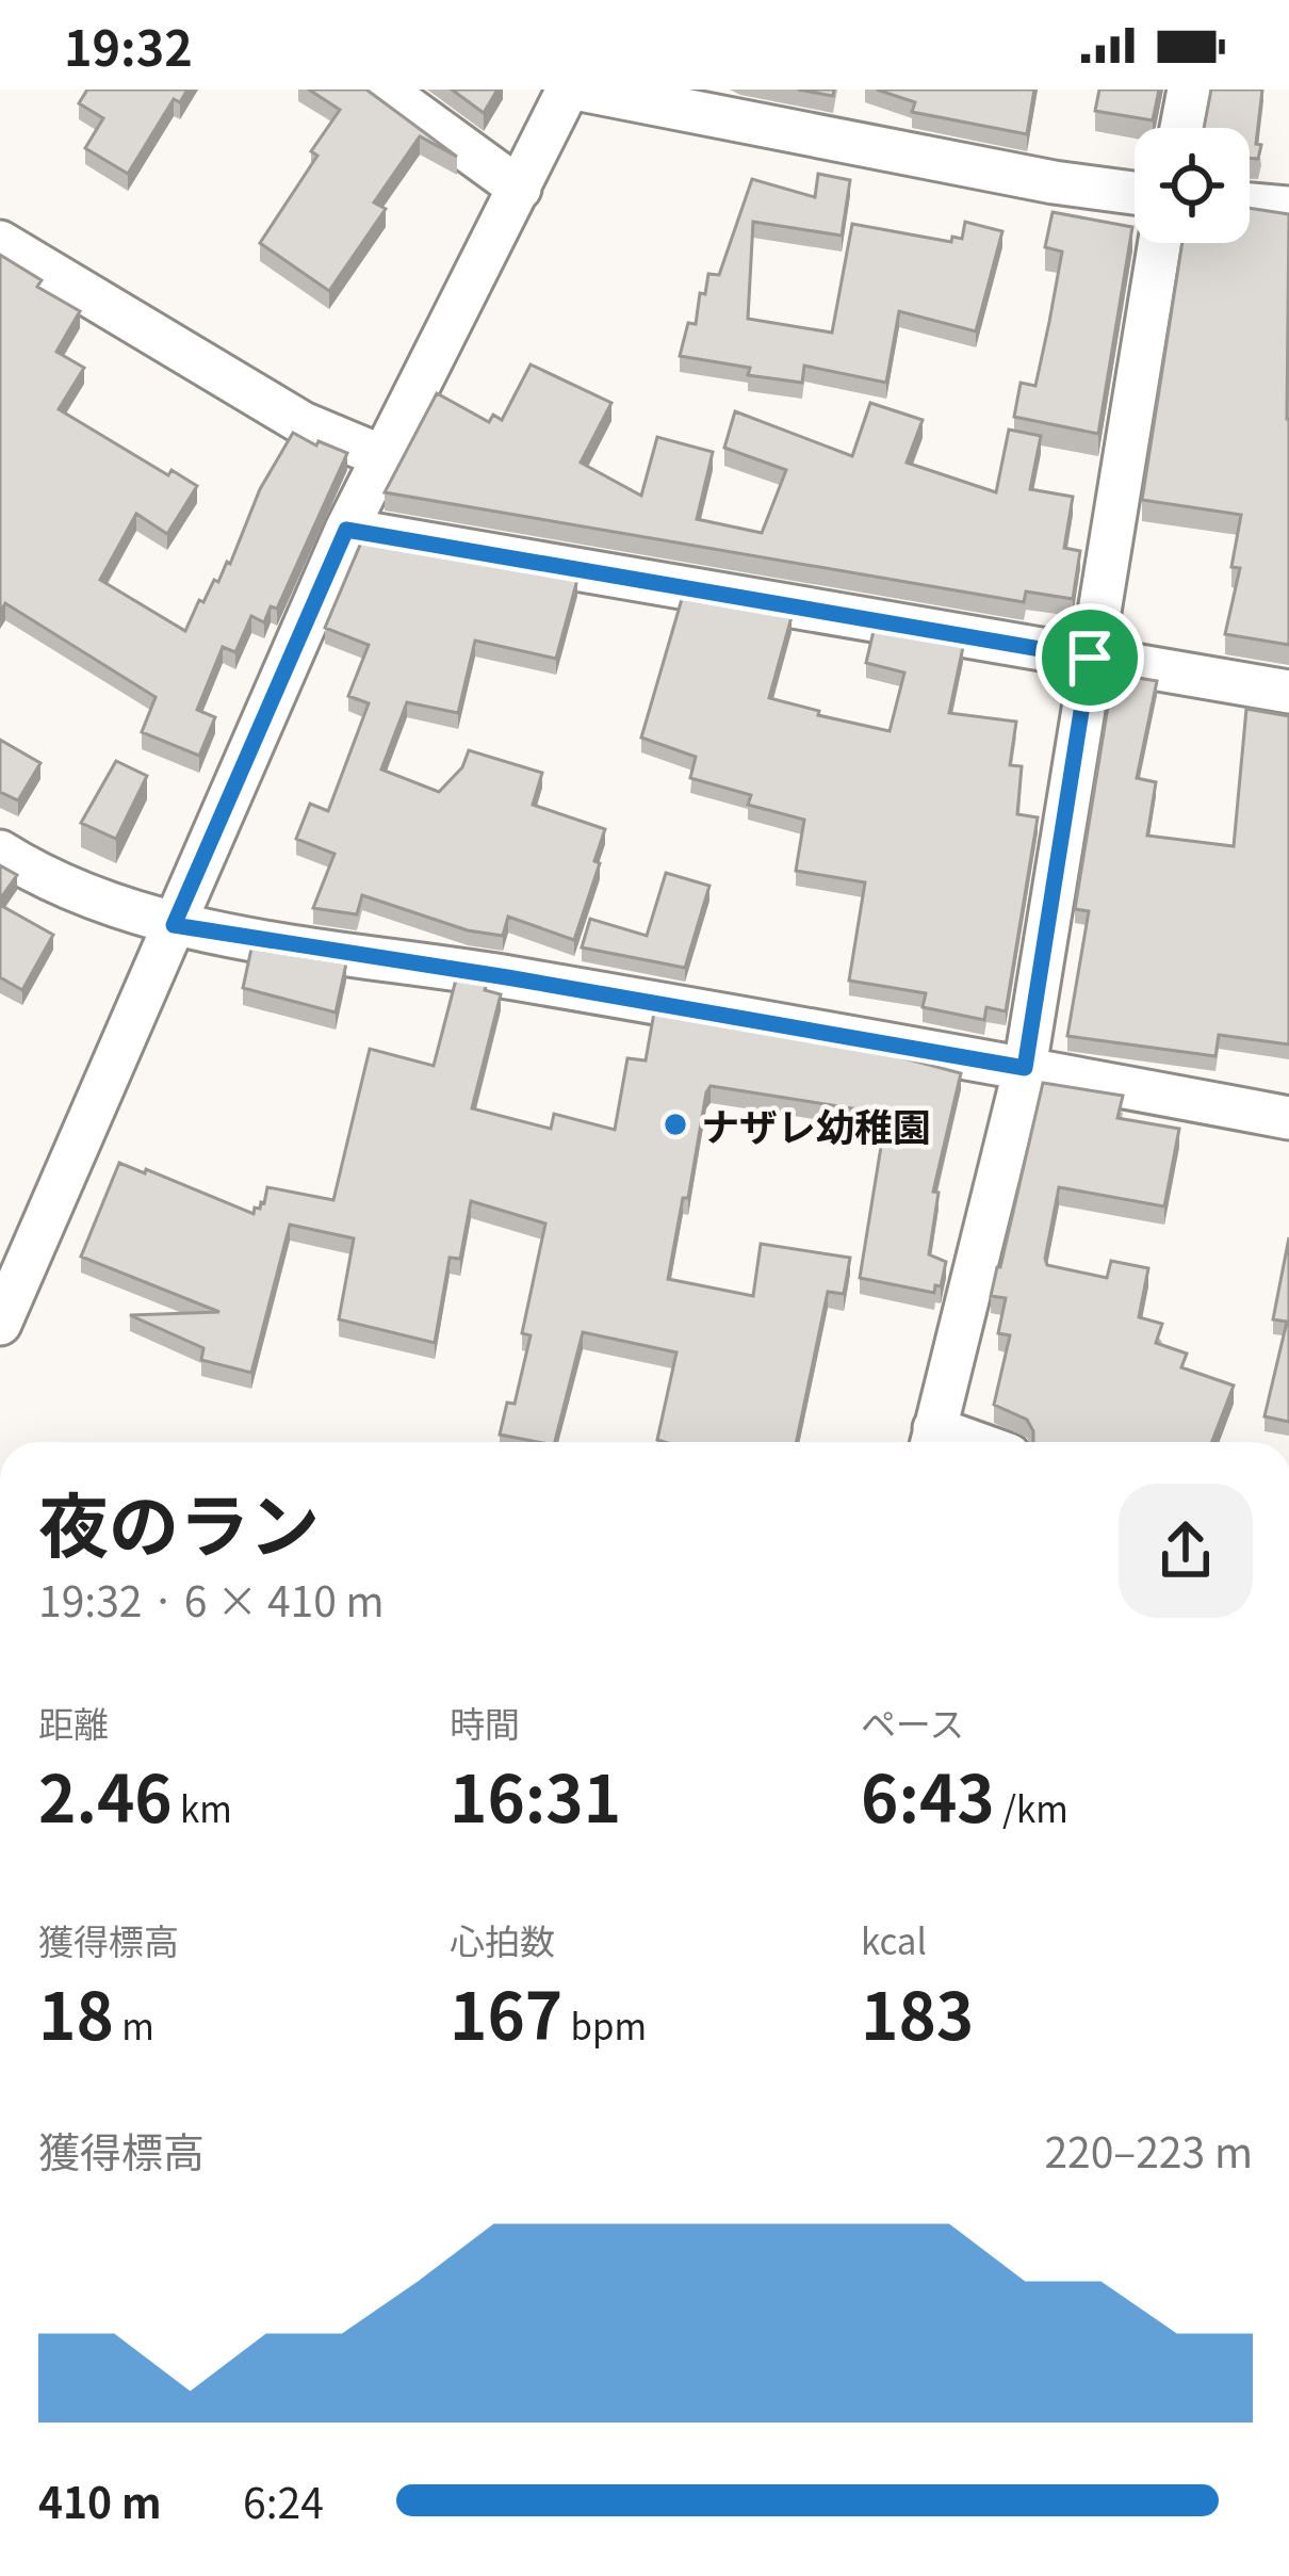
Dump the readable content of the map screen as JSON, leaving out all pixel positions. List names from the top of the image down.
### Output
{
  "places": ["ナザレ幼稚園"],
  "page": {
    "status": "19:32",
    "heading": ["夜のラン", "19:32 · 6 × 410 m"],
    "stats": [
      ["距離", "2.46 km"],
      ["時間", "16:31"],
      ["ペース", "6:43 /km"],
      ["獲得標高", "18 m"],
      ["心拍数", "167 bpm"],
      ["kcal", "183"]
    ],
    "chart": ["獲得標高", "220–223 m"],
    "list": [
      {
        "name": "410 m",
        "note": "6:24"
      }
    ]
  }
}
